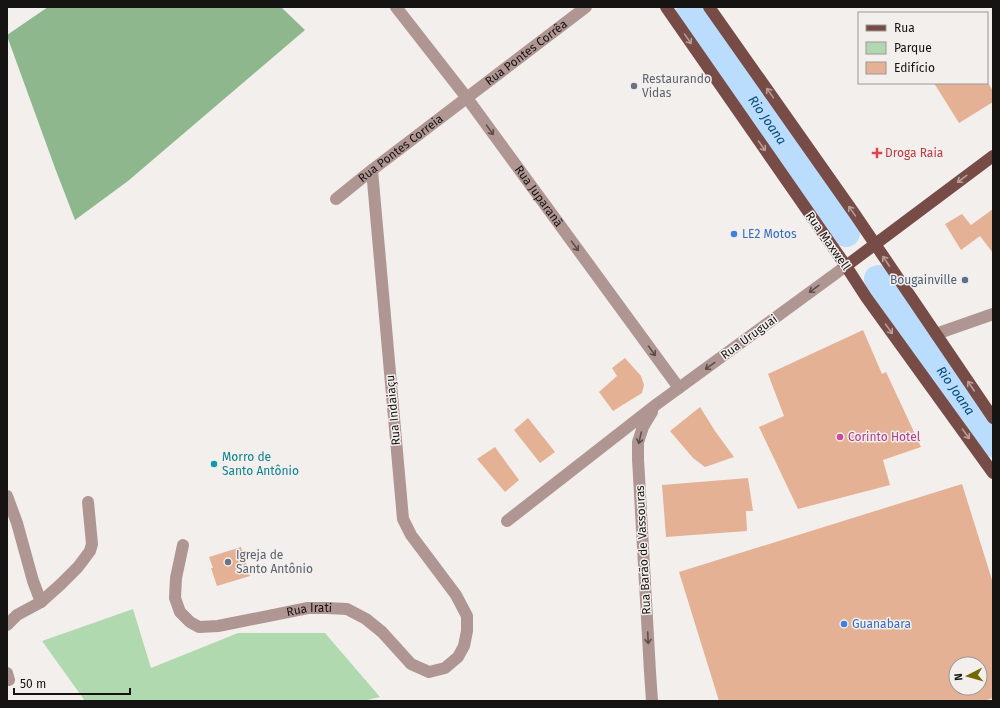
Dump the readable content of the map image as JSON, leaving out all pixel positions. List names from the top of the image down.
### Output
{
  "streets": {
    "main road": ["Rua Maxwell", "Rua Uruguai"],
    "street": [
      "Rua Pontes Corrêa",
      "Rua Pontes Correia",
      "Rua Juparanã",
      "Rua Indaiaçu",
      "Rua Barão de Vassouras",
      "Rua Irati"
    ]
  },
  "crossings": [
    ["Rua Pontes Corrêa", "Rua Pontes Correia"],
    ["Rua Pontes Corrêa", "Rua Juparanã"],
    ["Rua Pontes Correia", "Rua Juparanã"],
    ["Rua Pontes Correia", "Rua Indaiaçu"],
    ["Rua Juparanã", "Rua Uruguai"],
    ["Rua Maxwell", "Rua Uruguai"],
    ["Rua Uruguai", "Rua Barão de Vassouras"],
    ["Rua Indaiaçu", "Rua Irati"]
  ],
  "one_way": ["Rua Juparanã", "Rua Uruguai", "Rua Barão de Vassouras"],
  "water": ["Rio Joana"],
  "places": {
    "other": [
      "Restaurando Vidas",
      "LE2 Motos",
      "Bougainville",
      "Corinto Hotel",
      "Morro de Santo Antônio",
      "Igreja de Santo Antônio",
      "Guanabara"
    ],
    "health": ["Droga Raia"]
  },
  "legend": ["Rua", "Parque", "Edifício"],
  "scale_bar": "50 m",
  "north": "left"
}
